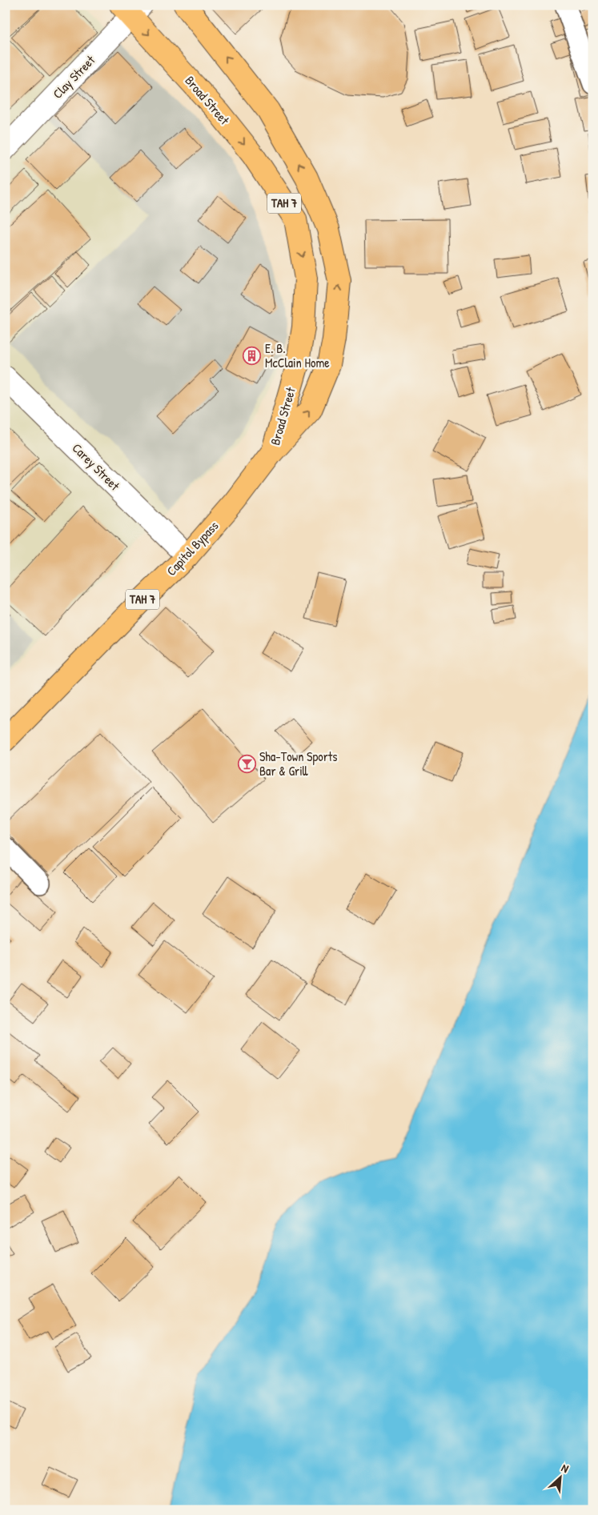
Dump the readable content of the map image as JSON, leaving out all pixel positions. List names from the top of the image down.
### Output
{
  "streets": {
    "highway": ["Broad Street", "TAH 7", "Capitol Bypass"],
    "street": ["Clay Street", "Carey Street"]
  },
  "crossings": [
    ["Clay Street", "Broad Street"],
    ["Broad Street", "Capitol Bypass"],
    ["Carey Street", "Capitol Bypass"]
  ],
  "places": {
    "building": ["E. B. McClain Home"],
    "bar": ["Sha-Town Sports Bar & Grill"]
  },
  "north": "top right"
}
